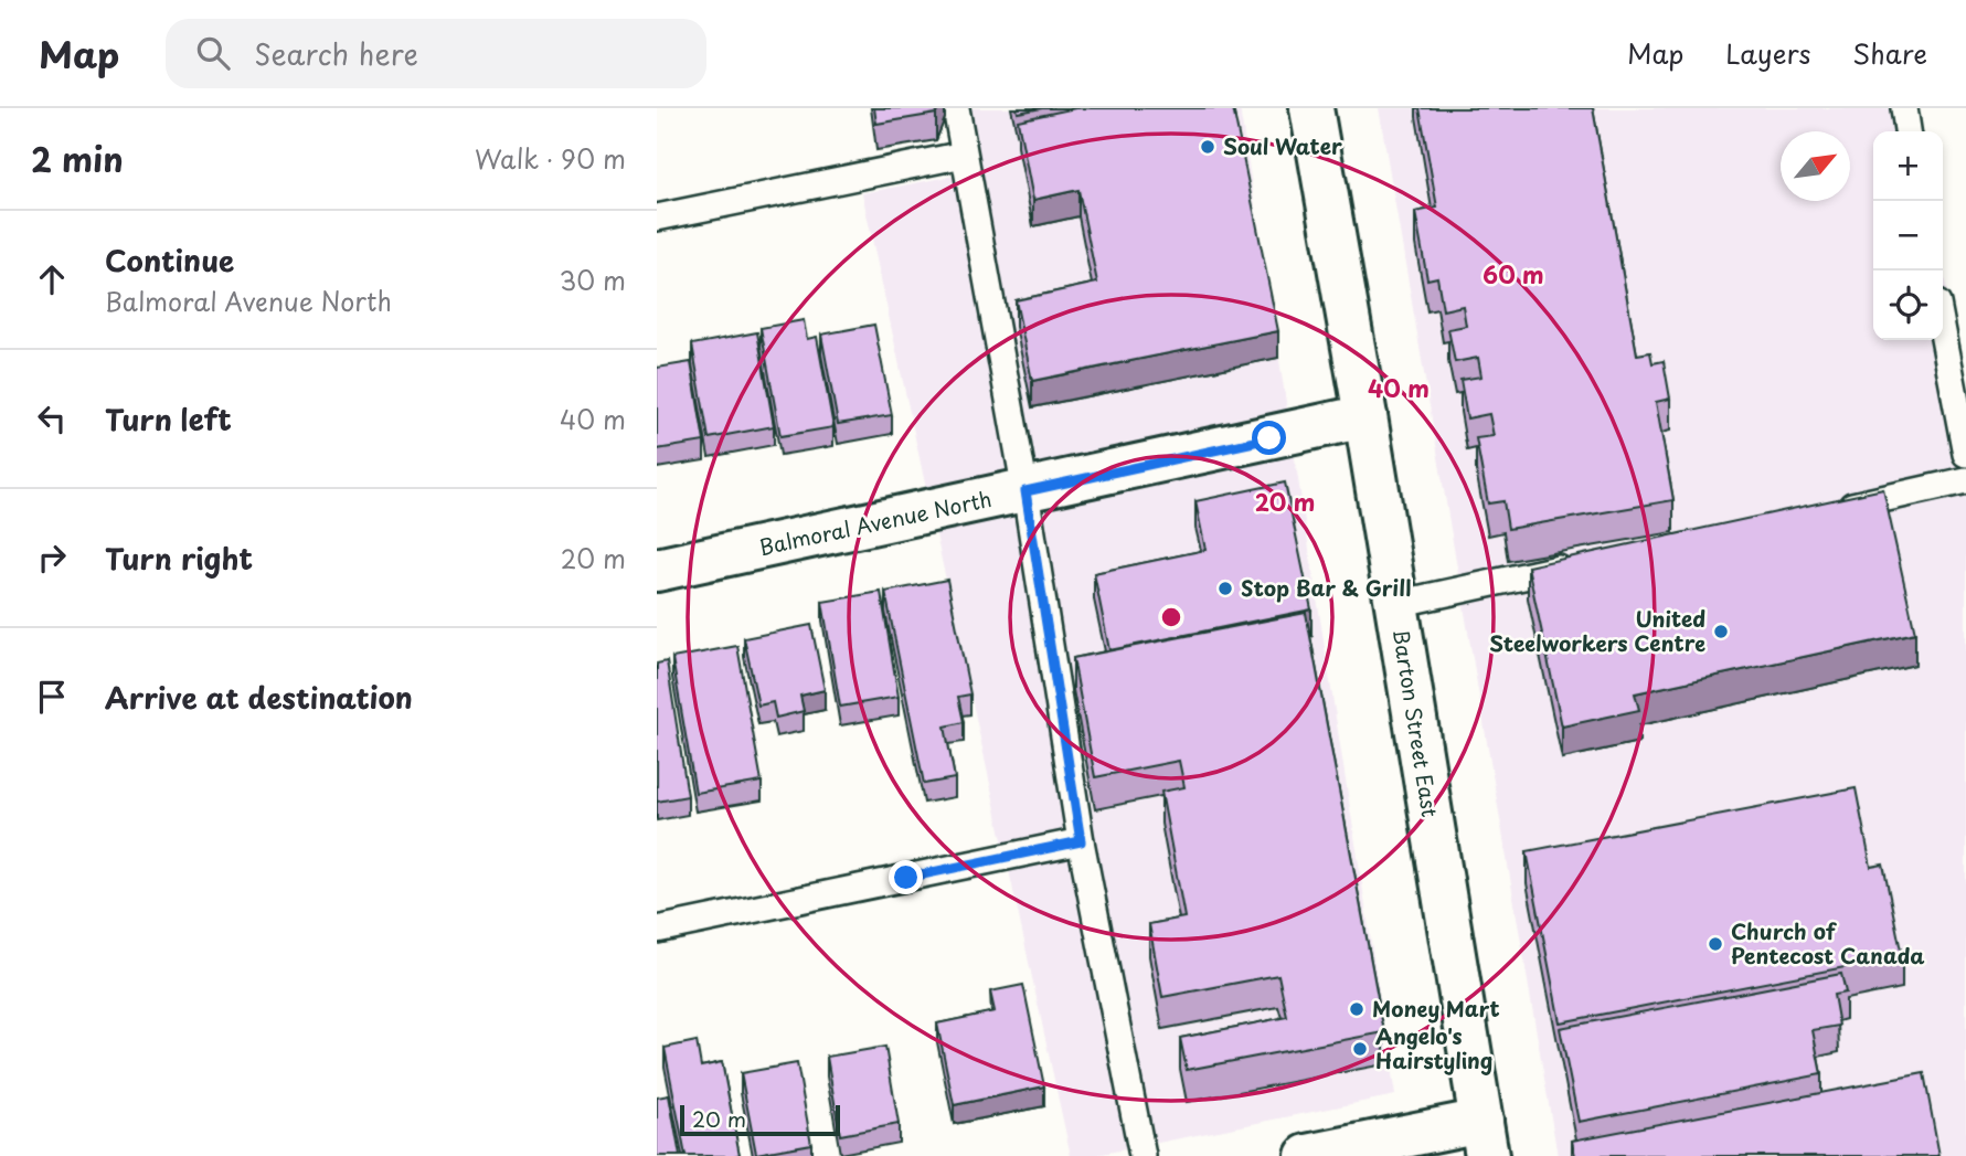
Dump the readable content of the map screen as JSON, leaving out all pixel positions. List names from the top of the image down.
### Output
{
  "streets": {
    "main road": ["Balmoral Avenue North", "Barton Street East"]
  },
  "crossings": [
    ["Balmoral Avenue North", "Barton Street East"]
  ],
  "places": [
    "Soul Water",
    "Stop Bar & Grill",
    "United Steelworkers Centre",
    "Church of Pentecost Canada",
    "Money Mart",
    "Angelo's Hairstyling"
  ],
  "scale_bar": "20 m",
  "north": "top right",
  "page": {
    "header": "Map",
    "search": "Search here",
    "nav": ["Map", "Layers", "Share"],
    "heading": ["2 min", "Walk · 90 m"],
    "map_buttons": ["+", "−"],
    "list": [
      ["Continue", "Balmoral Avenue North", "30 m"],
      ["Turn left", "40 m"],
      ["Turn right", "20 m"],
      "Arrive at destination"
    ],
    "scale": "20 m"
  },
  "rings": ["60 m", "40 m", "20 m"]
}
